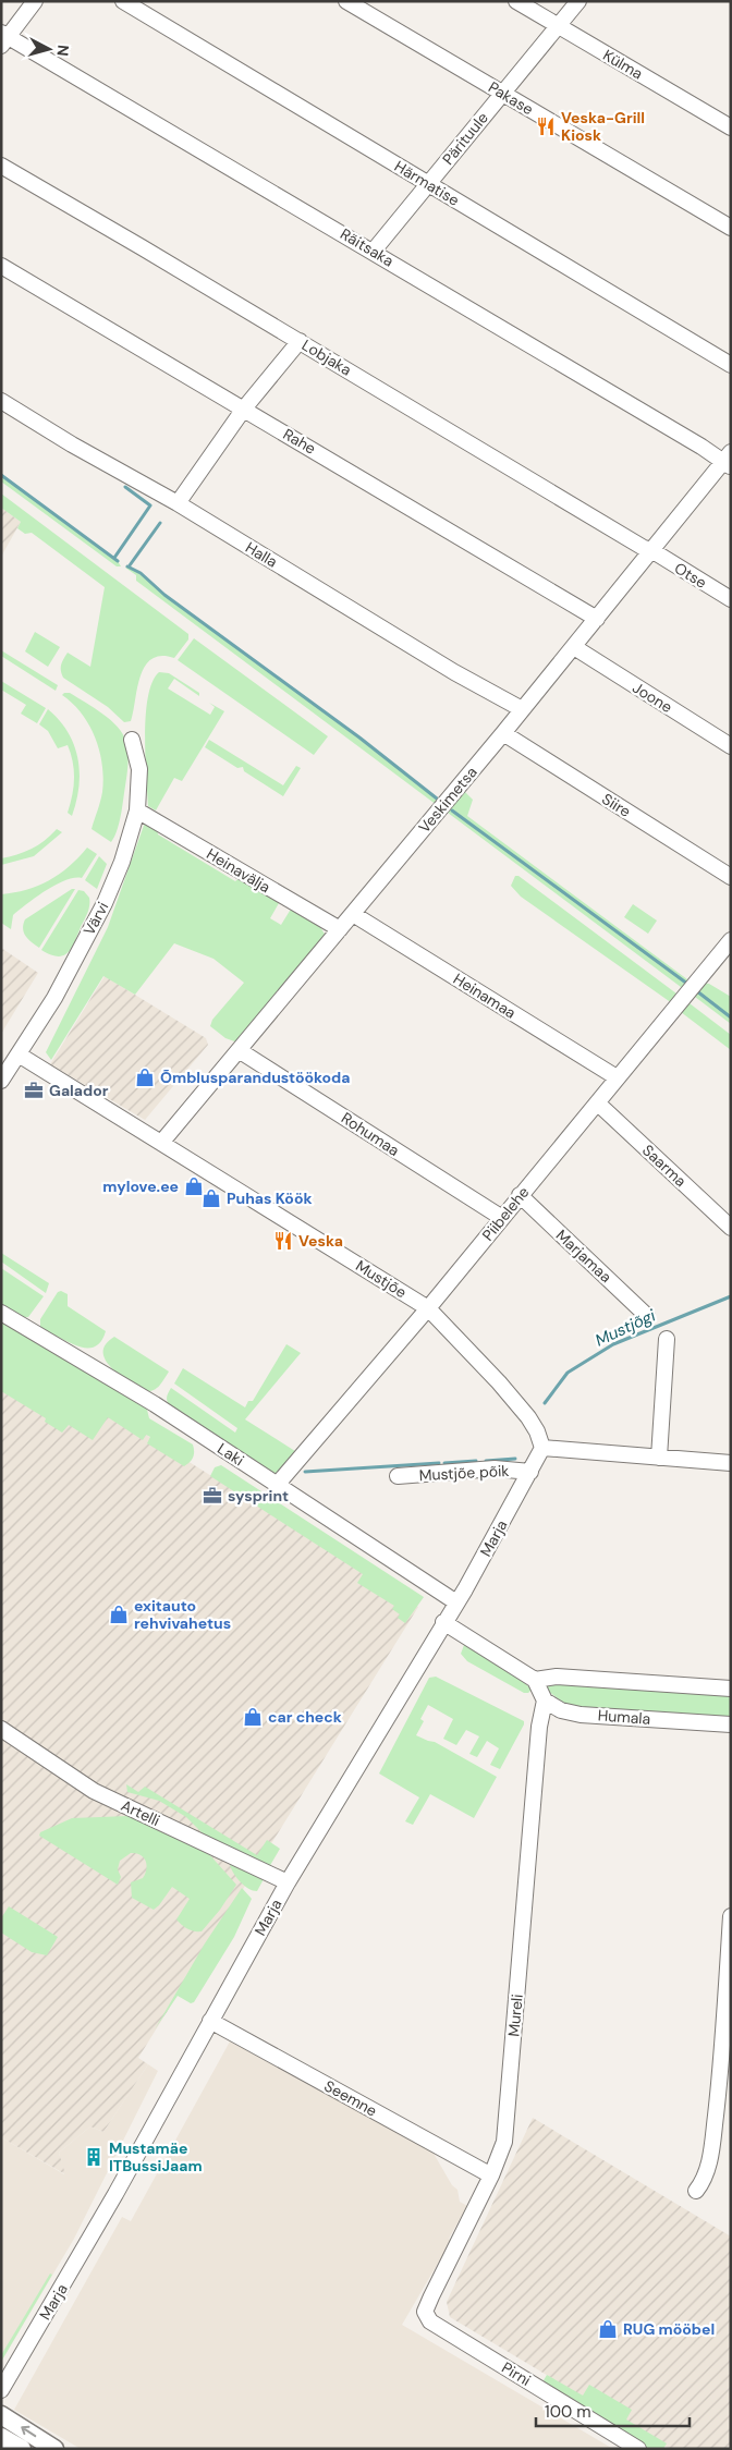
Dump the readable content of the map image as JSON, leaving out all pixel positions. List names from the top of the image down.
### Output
{
  "streets": {
    "street": [
      "Külma",
      "Pakase",
      "Pärituule",
      "Härmatise",
      "Räitsaka",
      "Lobjaka",
      "Rahe",
      "Halla",
      "Otse",
      "Joone",
      "Veskimetsa",
      "Siire",
      "Heinavälja",
      "Värvi",
      "Heinamaa",
      "Rohumaa",
      "Saarma",
      "Piibelehe",
      "Marjamaa",
      "Mustjõe",
      "Laki",
      "Mustjõe põik",
      "Marja",
      "Humala",
      "Artelli",
      "Mureli",
      "Seemne",
      "Pirni"
    ]
  },
  "crossings": [
    ["Külma", "Pärituule"],
    ["Pakase", "Pärituule"],
    ["Pärituule", "Härmatise"],
    ["Pärituule", "Räitsaka"],
    ["Räitsaka", "Veskimetsa"],
    ["Lobjaka", "Otse"],
    ["Lobjaka", "Veskimetsa"],
    ["Rahe", "Veskimetsa"],
    ["Halla", "Veskimetsa"],
    ["Otse", "Veskimetsa"],
    ["Joone", "Veskimetsa"],
    ["Veskimetsa", "Siire"],
    ["Veskimetsa", "Heinavälja"],
    ["Veskimetsa", "Heinamaa"],
    ["Veskimetsa", "Rohumaa"],
    ["Veskimetsa", "Mustjõe"],
    ["Heinavälja", "Värvi"],
    ["Värvi", "Mustjõe"],
    ["Heinamaa", "Piibelehe"],
    ["Rohumaa", "Piibelehe"],
    ["Saarma", "Piibelehe"],
    ["Piibelehe", "Marjamaa"],
    ["Piibelehe", "Mustjõe"],
    ["Piibelehe", "Laki"],
    ["Mustjõe", "Marja"],
    ["Laki", "Marja"],
    ["Mustjõe põik", "Marja"],
    ["Marja", "Artelli"],
    ["Marja", "Seemne"],
    ["Humala", "Mureli"],
    ["Mureli", "Seemne"],
    ["Mureli", "Pirni"]
  ],
  "water": ["Mustjõgi"],
  "places": {
    "restaurant": ["Veska-Grill Kiosk", "Veska"],
    "shop": [
      "Õmblusparandustöökoda",
      "mylove.ee",
      "Puhas Köök",
      "exitauto rehvivahetus",
      "car check",
      "RUG mööbel"
    ],
    "office": ["Galador", "sysprint"],
    "building": ["Mustamäe ITBussiJaam"]
  },
  "scale_bar": "100 m",
  "north": "right"
}
